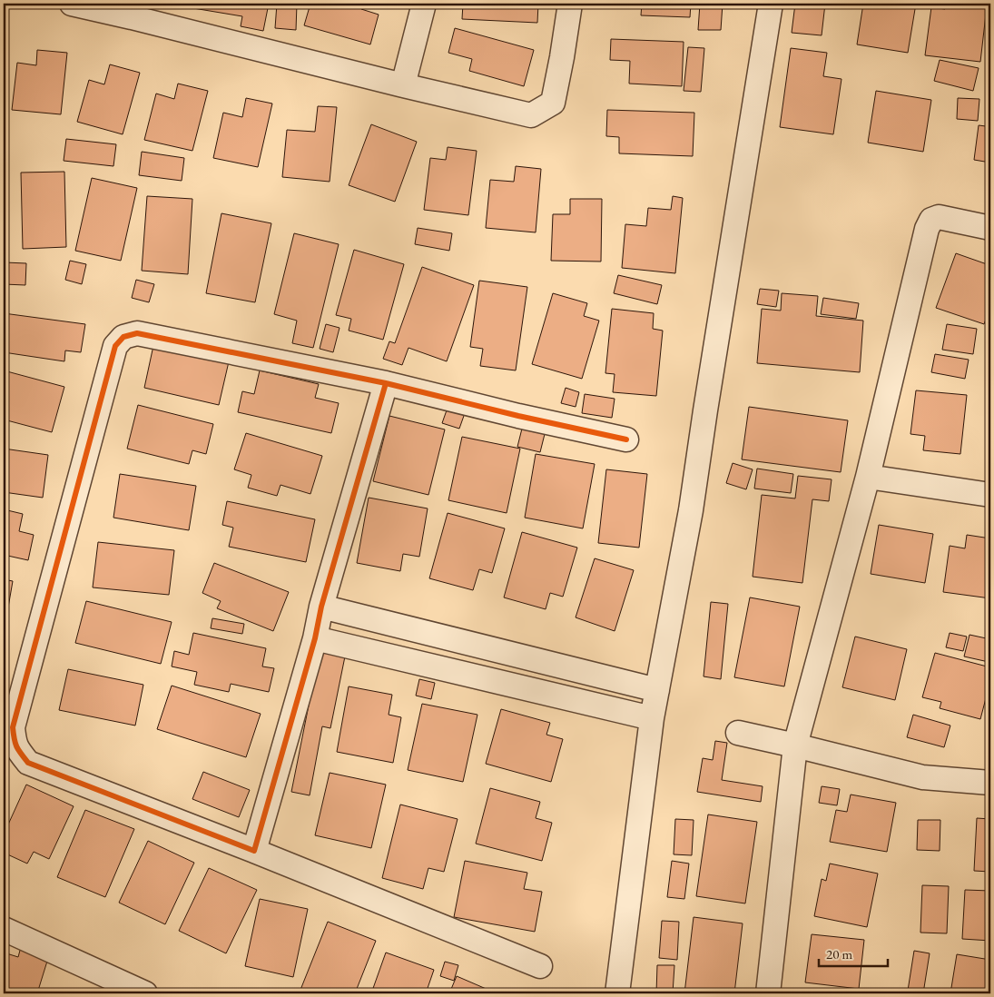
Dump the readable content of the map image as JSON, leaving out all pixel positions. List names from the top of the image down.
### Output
{
  "scale_bar": "20 m"
}
